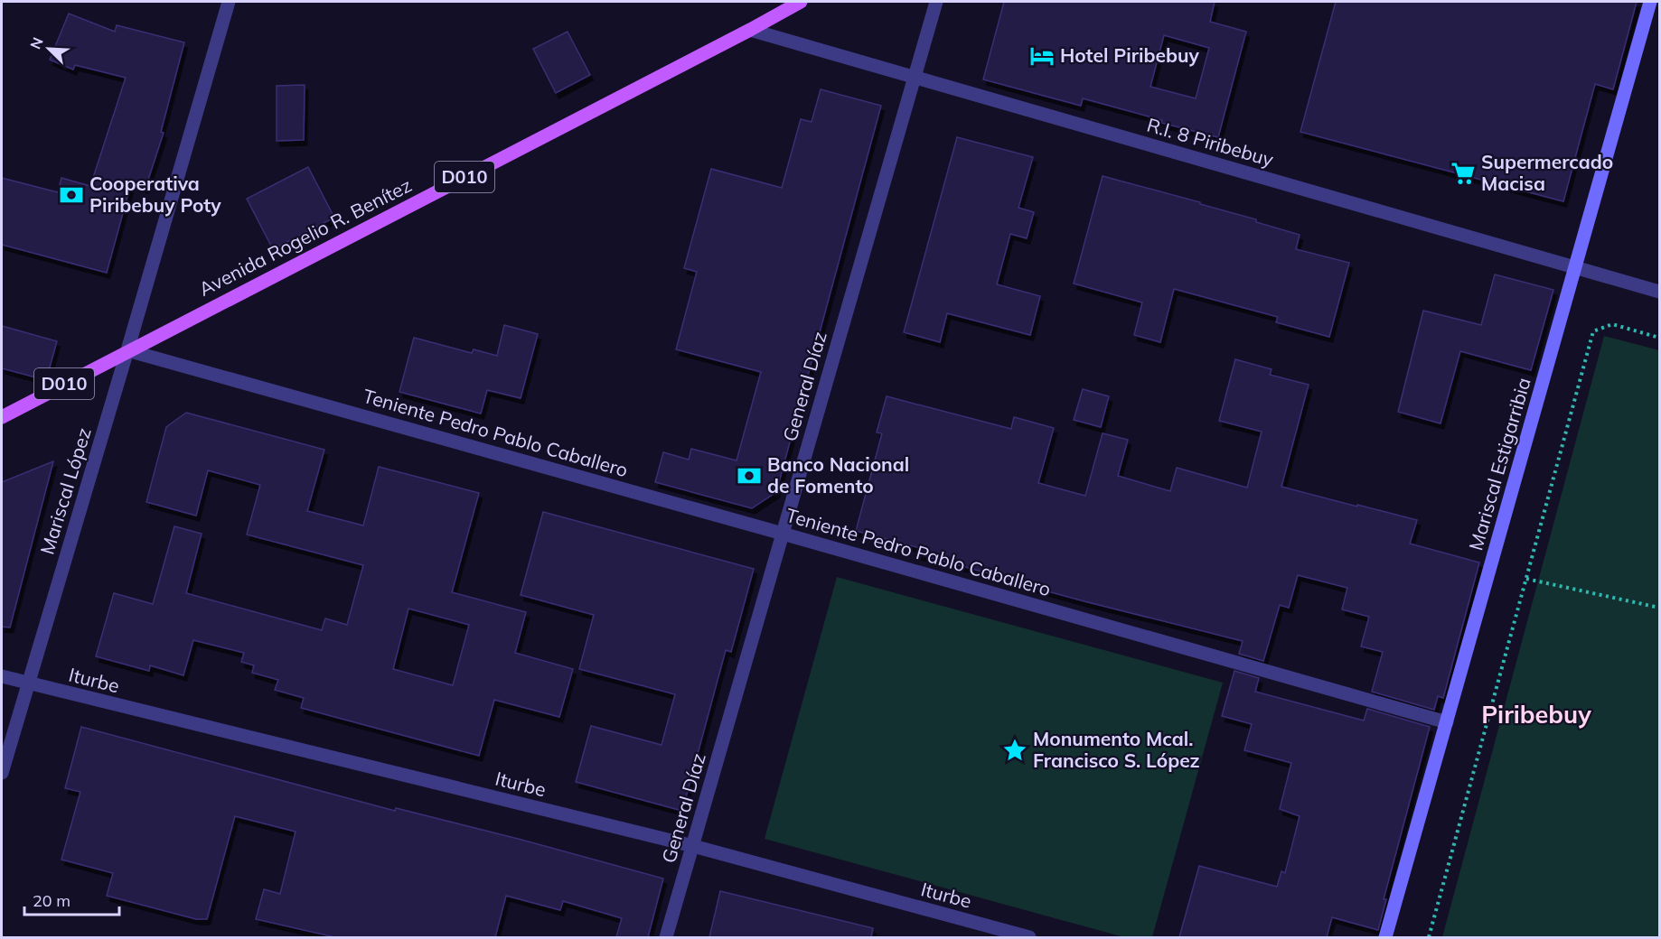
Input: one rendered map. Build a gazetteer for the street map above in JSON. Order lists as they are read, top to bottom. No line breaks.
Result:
{"streets":{"main road":["D010","Avenida Rogelio R. Benítez"],"street":["R.I. 8 Piribebuy","General Díaz","Teniente Pedro Pablo Caballero","Mariscal Estigarribia","Mariscal López","Iturbe"]},"crossings":[["R.I. 8 Piribebuy","Avenida Rogelio R. Benítez"],["R.I. 8 Piribebuy","General Díaz"],["R.I. 8 Piribebuy","Mariscal Estigarribia"],["Avenida Rogelio R. Benítez","Teniente Pedro Pablo Caballero"],["Avenida Rogelio R. Benítez","Mariscal López"],["General Díaz","Teniente Pedro Pablo Caballero"],["General Díaz","Iturbe"],["Teniente Pedro Pablo Caballero","Mariscal Estigarribia"],["Teniente Pedro Pablo Caballero","Mariscal López"],["Mariscal López","Iturbe"]],"districts":["Piribebuy"],"places":{"hotel":["Hotel Piribebuy"],"supermarket":["Supermercado Macisa"],"bank":["Cooperativa Piribebuy Poty","Banco Nacional de Fomento"],"place":["Monumento Mcal. Francisco S. López"]},"scale_bar":"20 m","north":"top left"}
